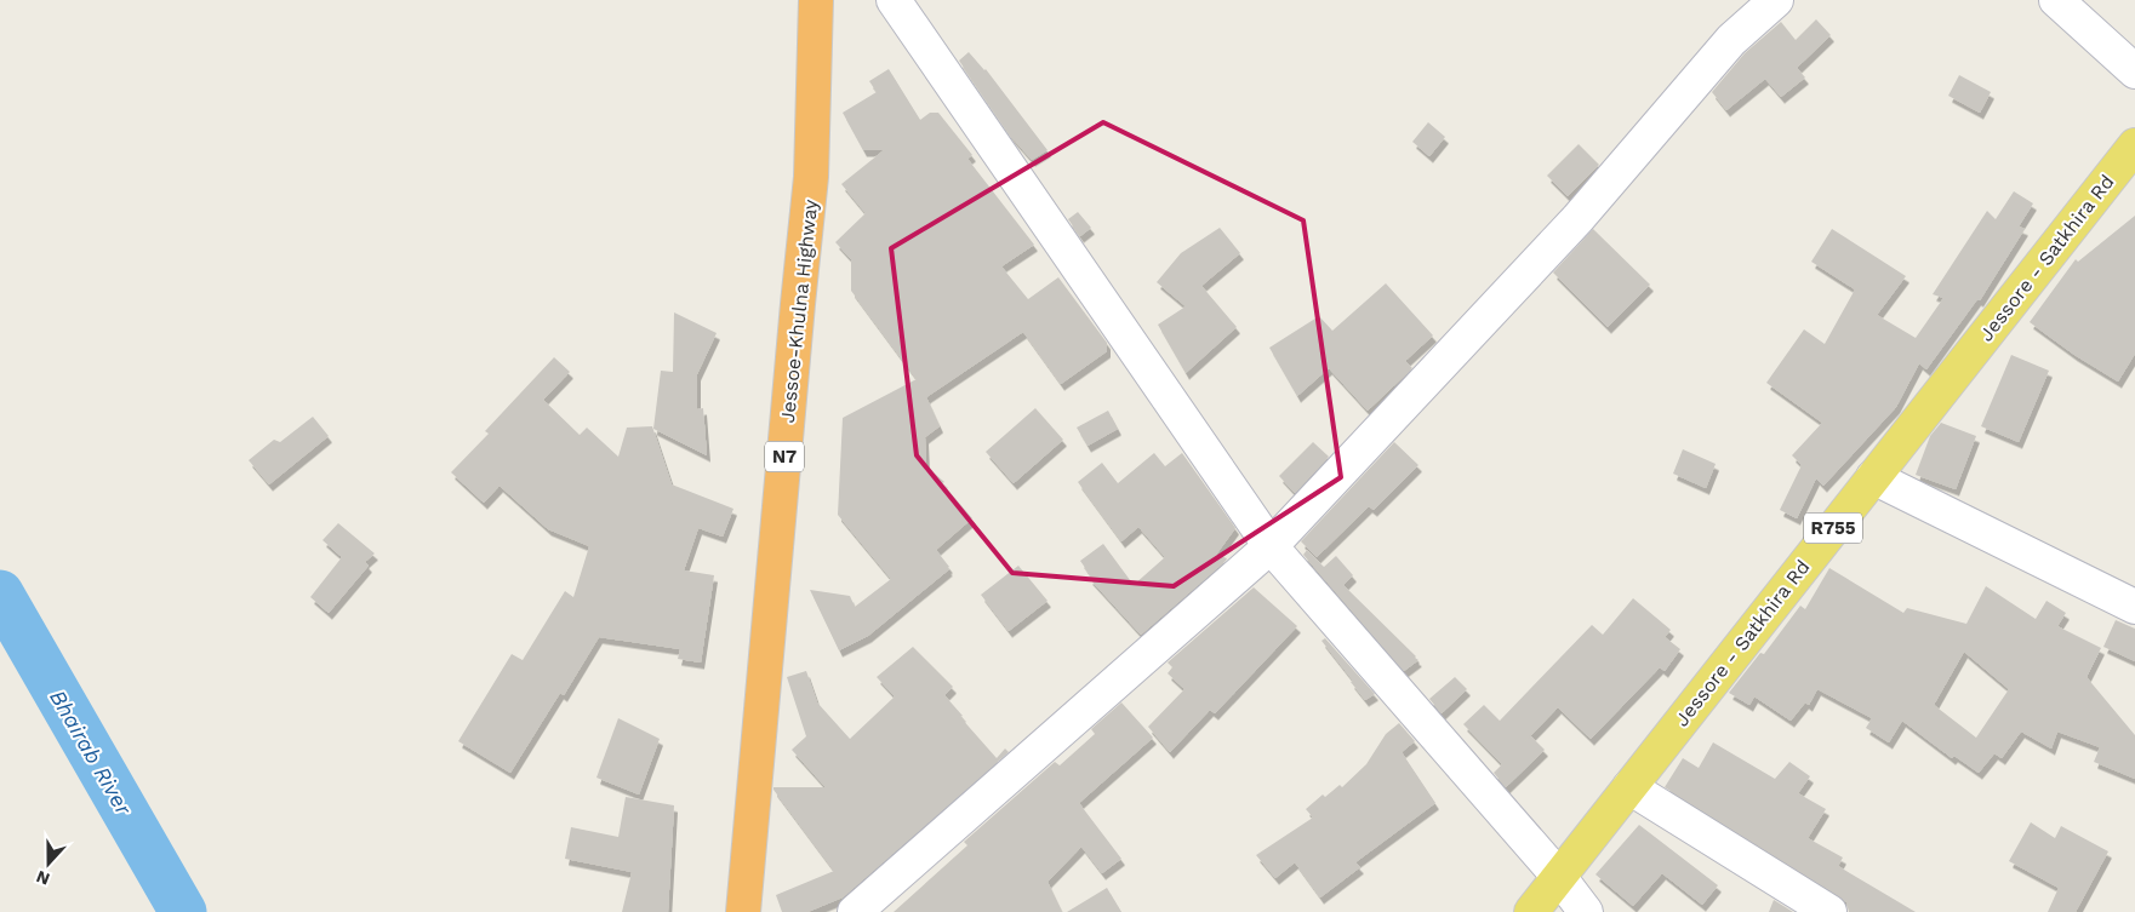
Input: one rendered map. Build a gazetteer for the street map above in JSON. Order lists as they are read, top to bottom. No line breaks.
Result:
{"streets":{"highway":["Jessoe-Khulna Highway","N7"],"main road":["Jessore - Satkhira Rd","R755"]},"water":["Bhairab River"],"north":"bottom"}
